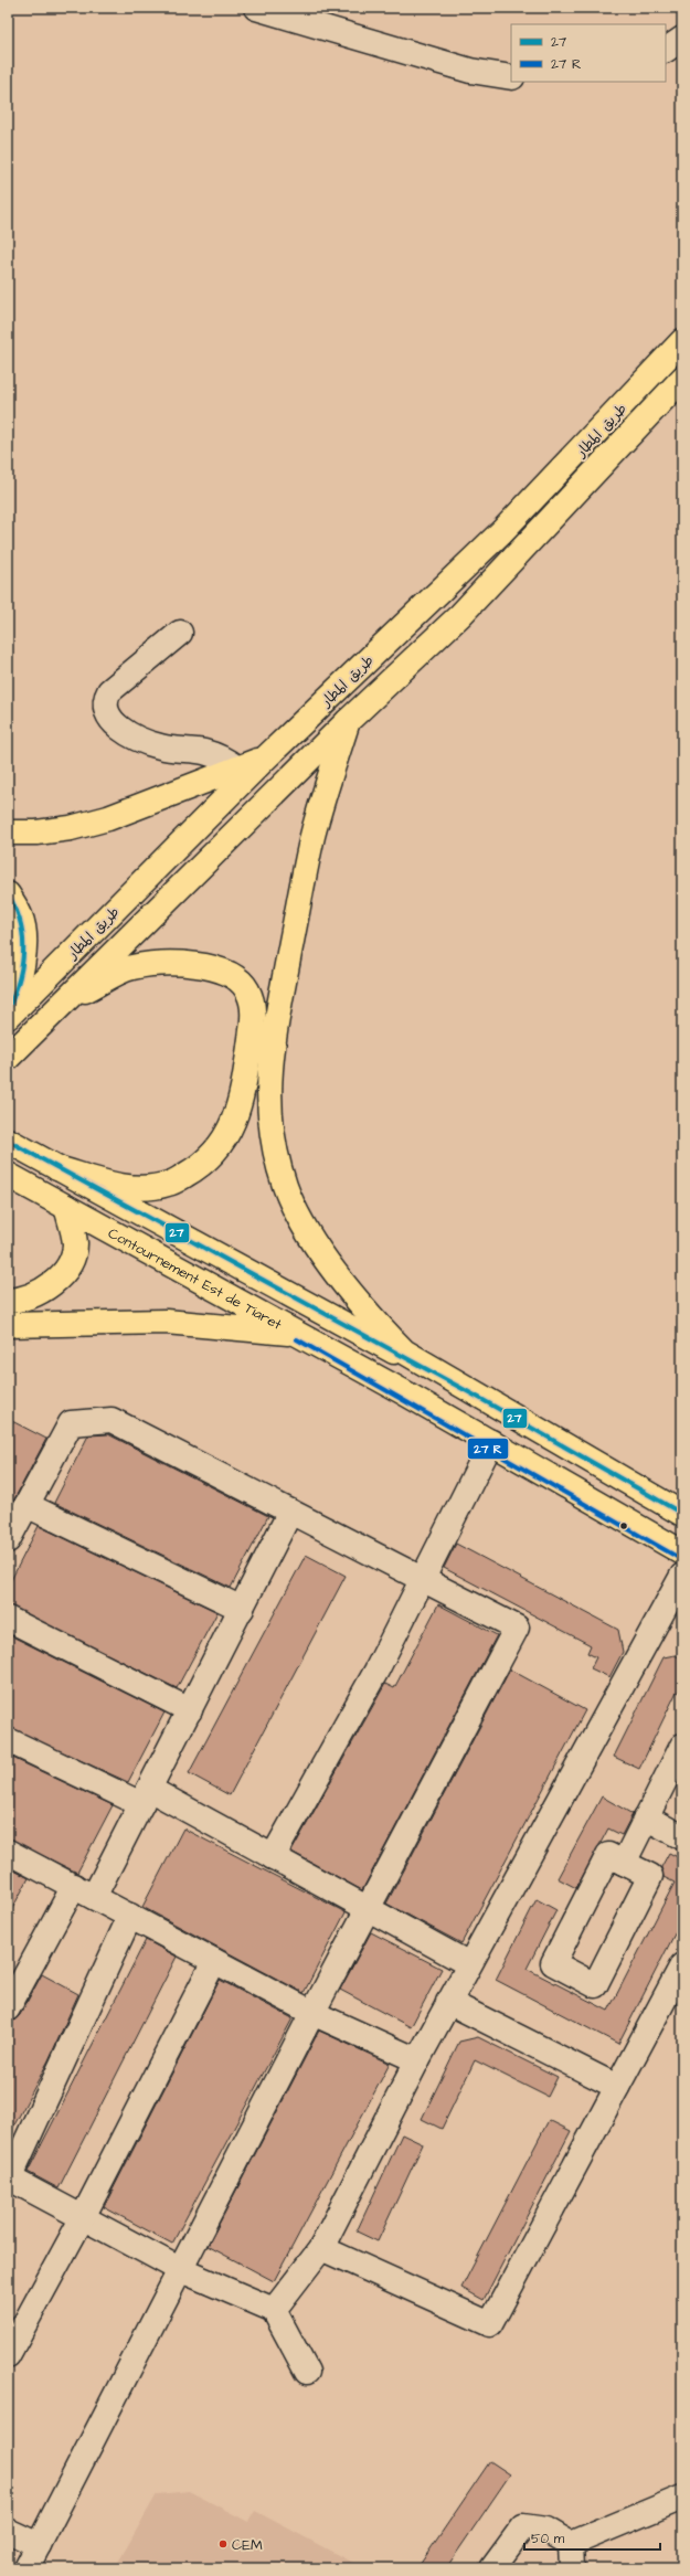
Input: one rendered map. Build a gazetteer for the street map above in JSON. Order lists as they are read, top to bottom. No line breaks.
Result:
{"streets":{"highway":["طريق المطار","Contournement Est de Tiaret"]},"places":["CEM"],"lines":["transit line 27"],"legend":["27","27 R"],"scale_bar":"50 m"}
